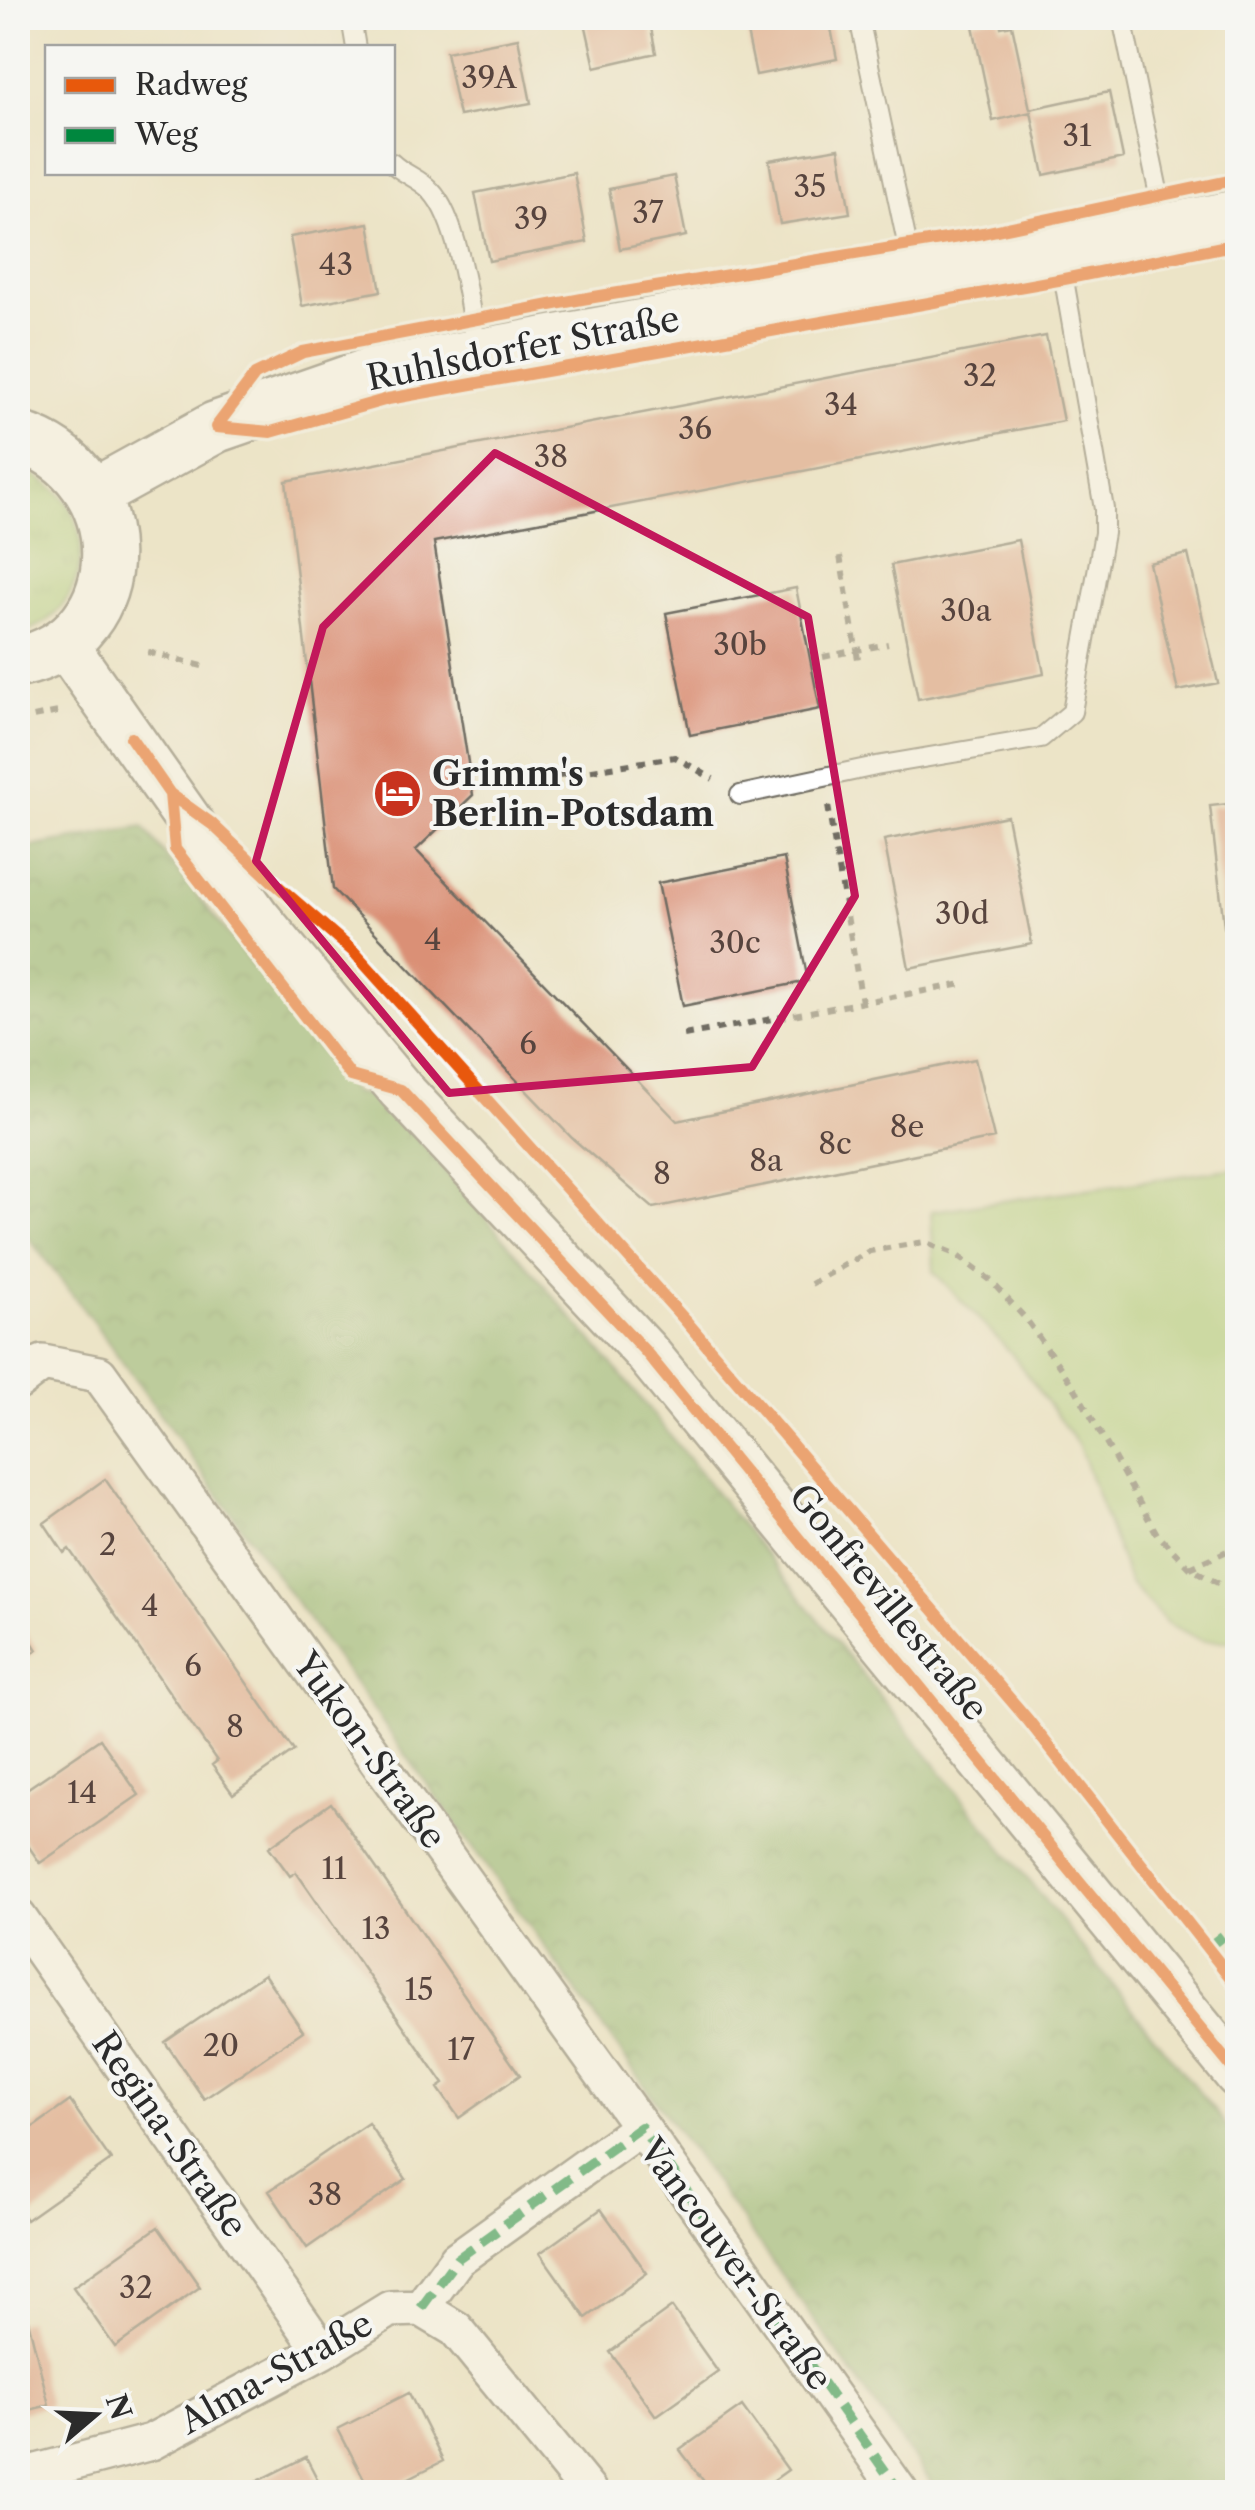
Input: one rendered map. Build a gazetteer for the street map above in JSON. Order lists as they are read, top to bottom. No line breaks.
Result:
{"streets":{"main road":["Ruhlsdorfer Straße"],"street":["Gonfrevillestraße","Yukon-Straße","Regina-Straße","Vancouver-Straße","Alma-Straße"]},"crossings":[["Yukon-Straße","Vancouver-Straße"],["Regina-Straße","Alma-Straße"],["Vancouver-Straße","Alma-Straße"]],"places":{"hotel":["Grimm's Berlin-Potsdam"]},"house_numbers":["39A","31","35","37","39","43","32","34","36","38","30a","30b","30d","4","30c","6","8e","8c","8a","8","2","4","6","8","14","11","13","15","20","17","38","32"],"legend":["Radweg","Weg"],"north":"right"}
